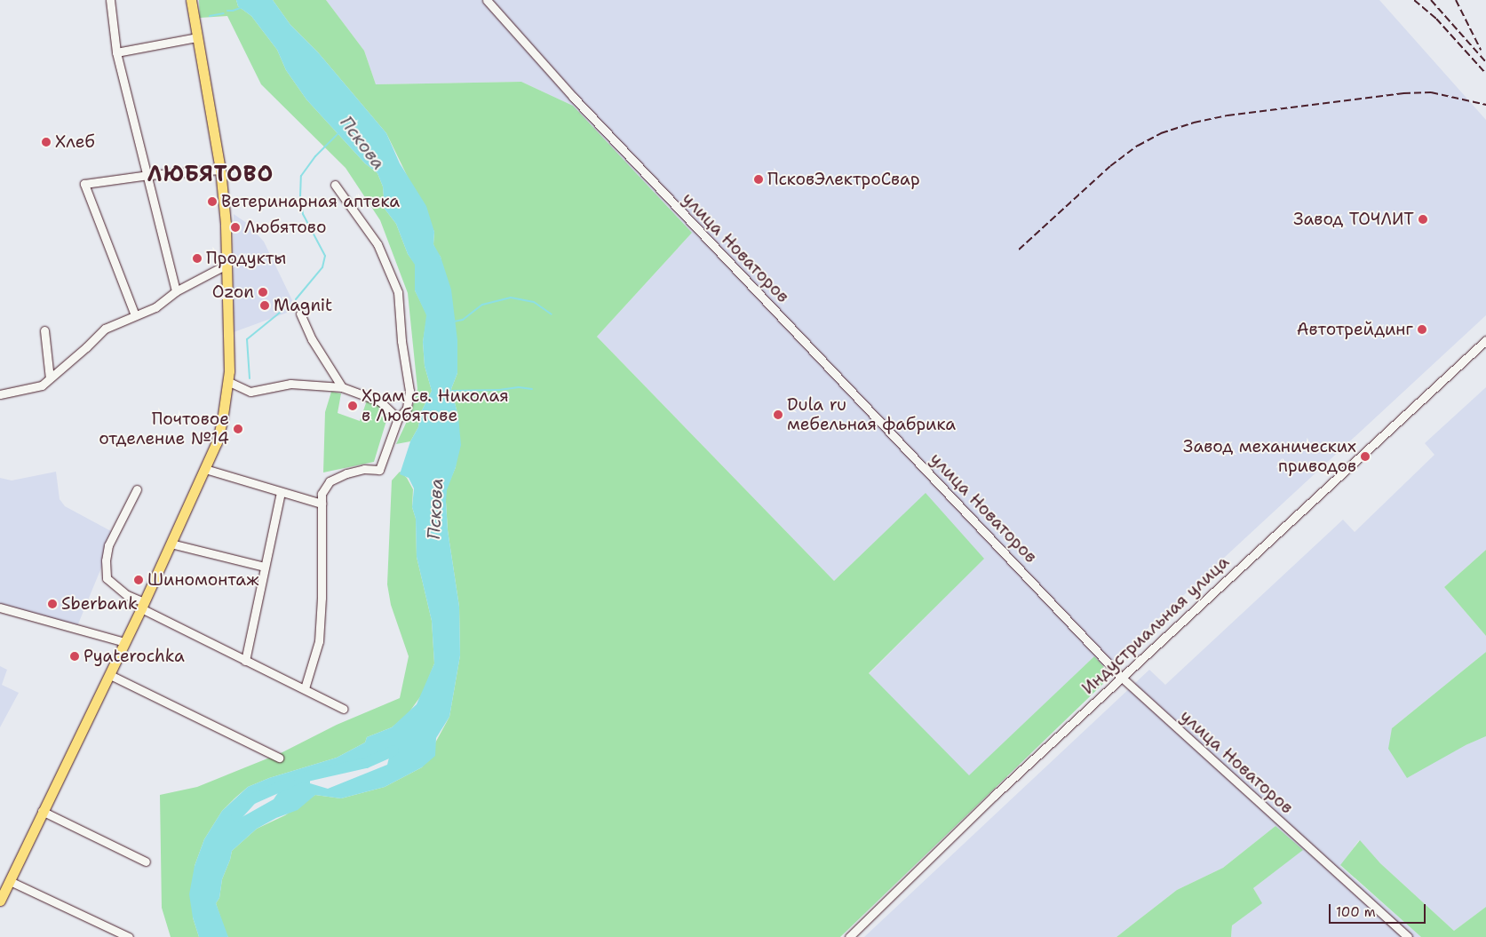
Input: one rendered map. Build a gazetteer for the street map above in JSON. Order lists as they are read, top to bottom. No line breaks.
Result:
{"streets":{"street":["улица Новаторов","Индустриальная улица"]},"crossings":[["улица Новаторов","Индустриальная улица"]],"districts":["ЛЮБЯТОВО"],"water":["Пскова"],"places":["Хлеб","ПсковЭлектроСвар","Ветеринарная аптека","Завод ТОЧЛИТ","Любятово","Продукты","Ozon","Magnit","Автотрейдинг","Храм св. Николая в Любятове","Dula ru мебельная фабрика","Почтовое отделение №14","Завод механических приводов","Шиномонтаж","Sberbank","Pyaterochka"],"scale_bar":"100 m"}
